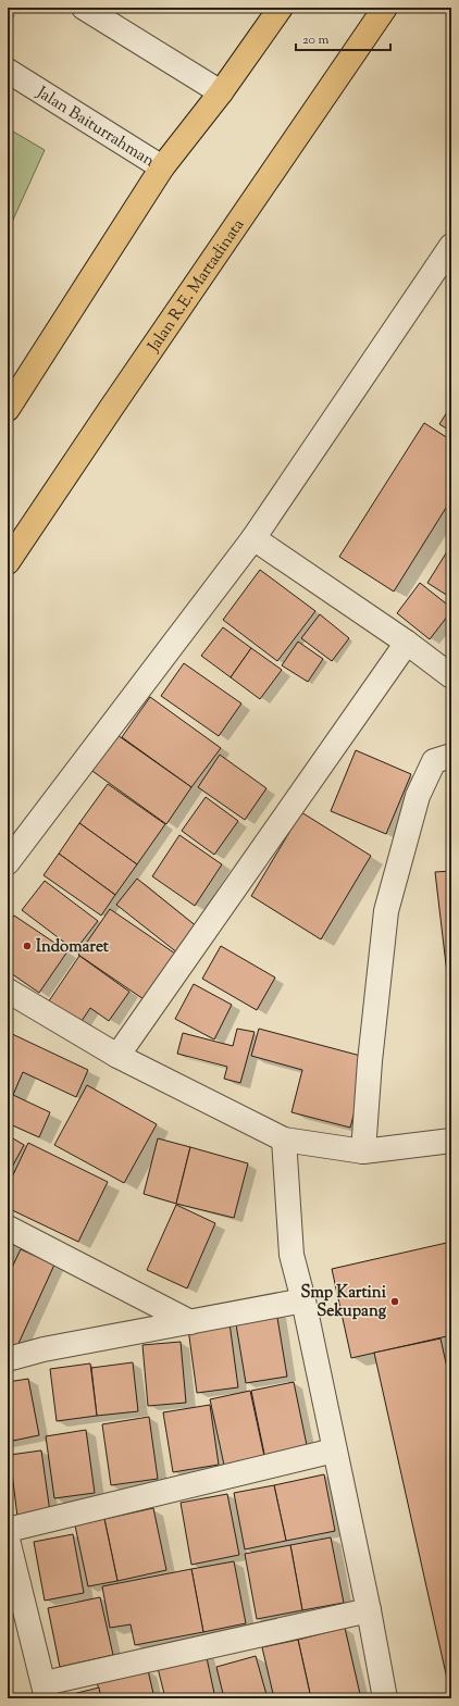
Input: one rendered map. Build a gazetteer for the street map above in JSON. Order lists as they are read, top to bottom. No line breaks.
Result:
{"streets":{"highway":["Jalan R.E. Martadinata"],"street":["Jalan Baiturrahman"]},"places":["Indomaret","Smp Kartini Sekupang"],"scale_bar":"20 m"}
